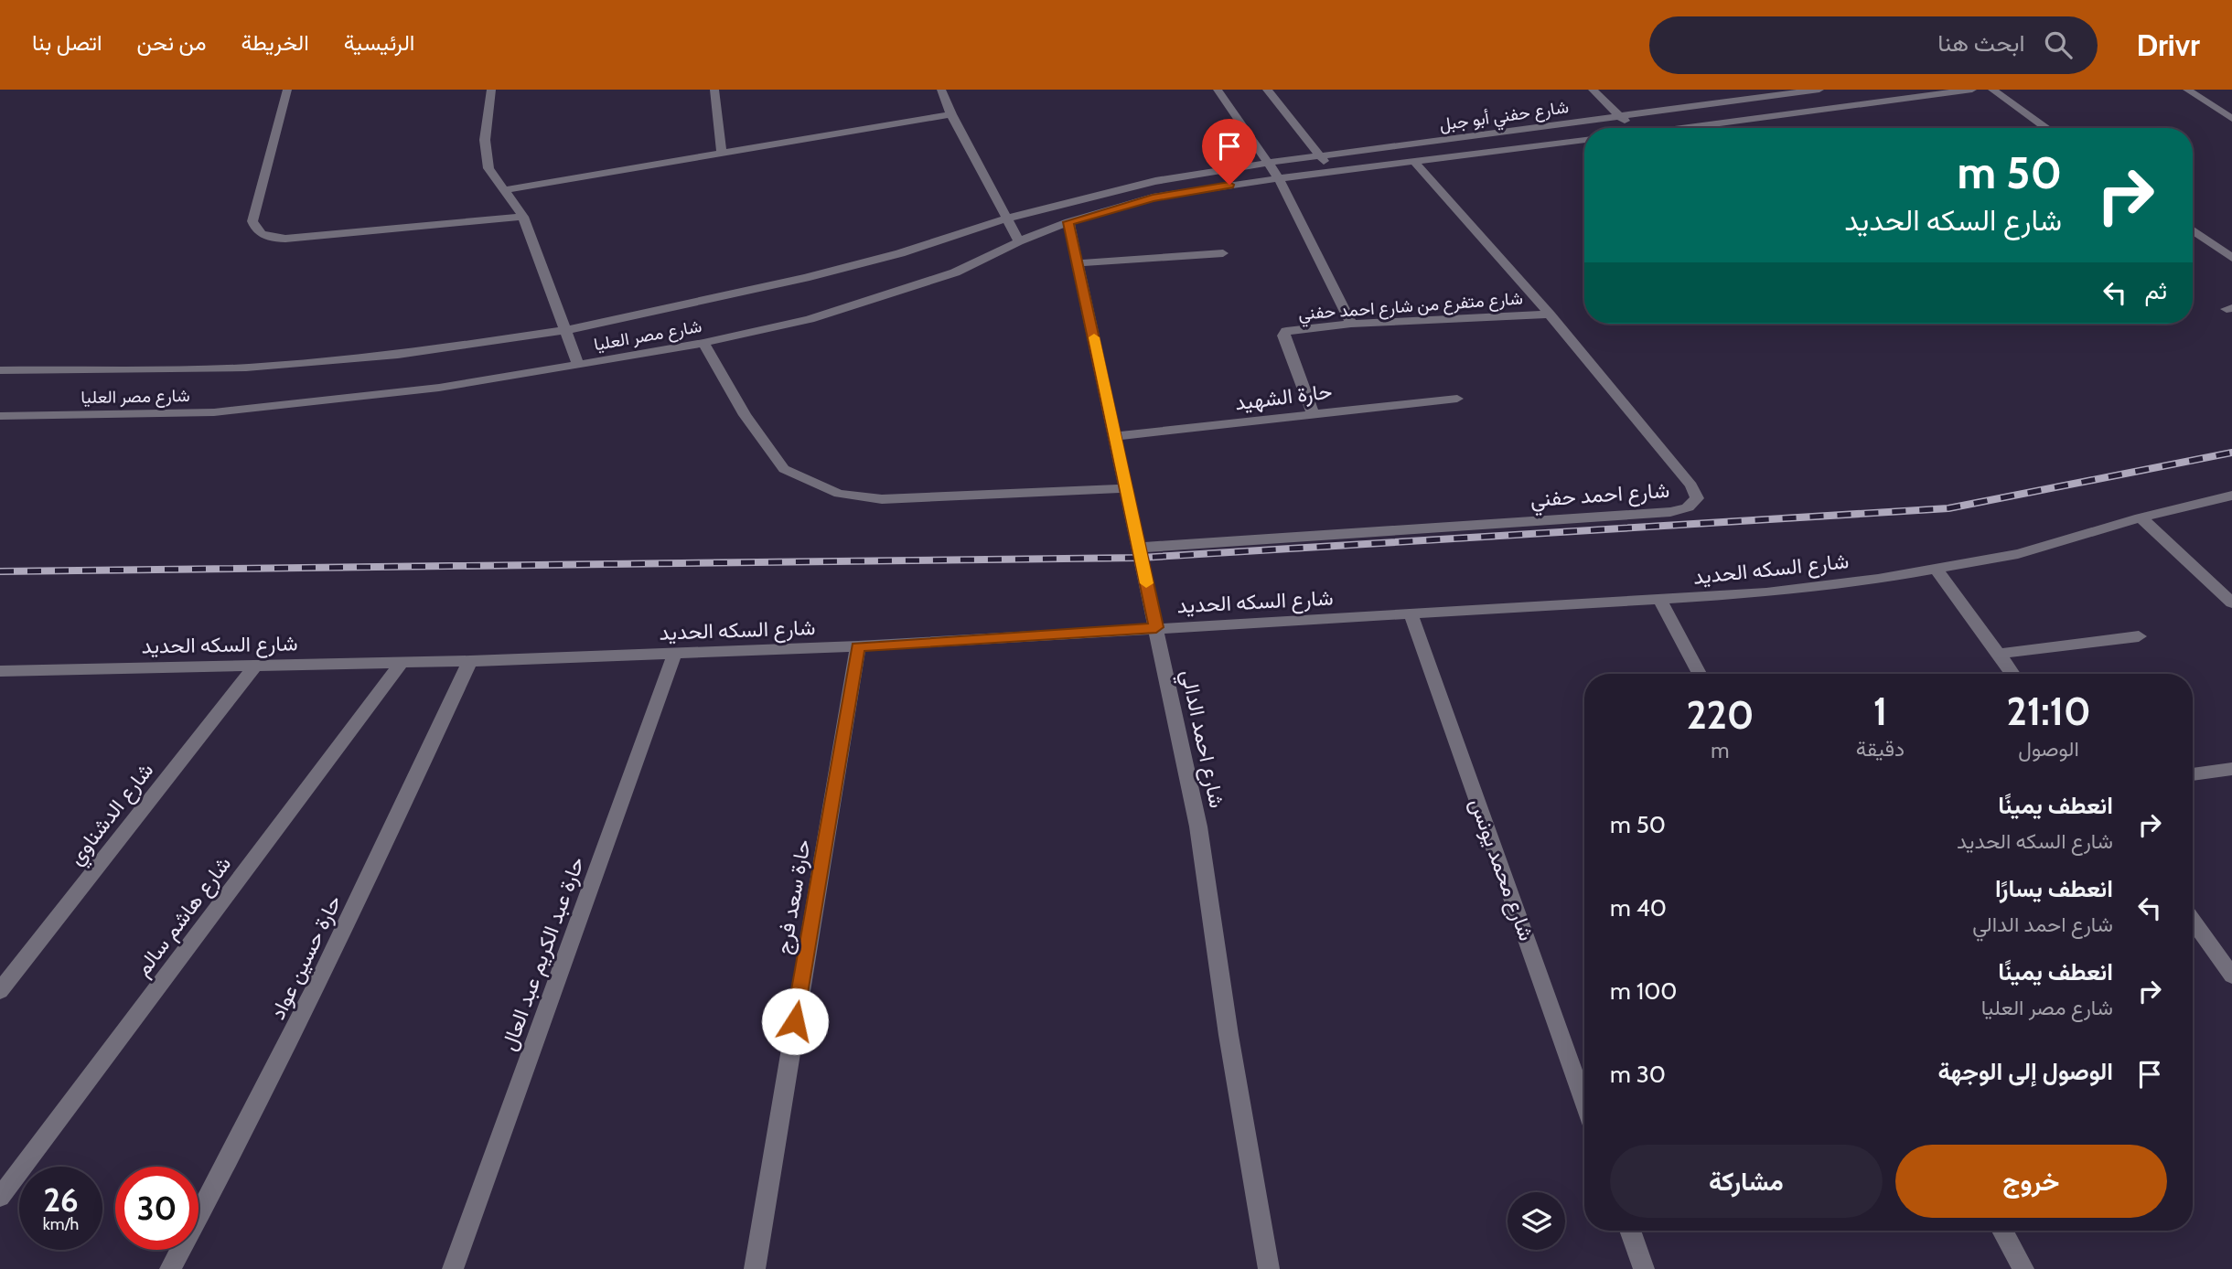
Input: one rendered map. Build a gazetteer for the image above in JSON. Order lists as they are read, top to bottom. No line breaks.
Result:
{"streets":{"street":["شارع حفني أبو جبل","شارع متفرع من شارع احمد حفني","شارع مصر العليا","حارة الشهيد","شارع احمد حفني","شارع السكه الحديد","شارع احمد الدالي","شارع الدشناوي","شارع محمد يونس","حارة سعد فرج","شارع هاشم سالم","حارة عبد الكريم عبد العال","حارة حسين عواد"]},"crossings":[["شارع حفني أبو جبل","شارع مصر العليا"],["شارع حفني أبو جبل","شارع احمد حفني"],["شارع متفرع من شارع احمد حفني","حارة الشهيد"],["شارع متفرع من شارع احمد حفني","شارع احمد حفني"],["شارع مصر العليا","شارع احمد الدالي"],["حارة الشهيد","شارع احمد الدالي"],["شارع احمد حفني","شارع احمد الدالي"],["شارع السكه الحديد","شارع احمد الدالي"],["شارع السكه الحديد","شارع الدشناوي"],["شارع السكه الحديد","شارع محمد يونس"],["شارع السكه الحديد","حارة سعد فرج"],["شارع السكه الحديد","شارع هاشم سالم"],["شارع السكه الحديد","حارة عبد الكريم عبد العال"],["شارع السكه الحديد","حارة حسين عواد"]],"page":{"header":"Drivr","search":"ابحث هنا","nav":["الرئيسية","الخريطة","من نحن","اتصل بنا"],"turn":["50 m","شارع السكه الحديد"],"then":"ثم","eta":["21:10","الوصول","1","دقيقة","220","m"],"list":[{"name":"انعطف يمينًا","note":"شارع السكه الحديد","value":"50 m"},{"name":"انعطف يسارًا","note":"شارع احمد الدالي","value":"40 m"},{"name":"انعطف يمينًا","note":"شارع مصر العليا","value":"100 m"},{"name":"الوصول إلى الوجهة","value":"30 m"}],"buttons":["خروج","مشاركة"],"speed":"26 km/h","limit":"30"}}
